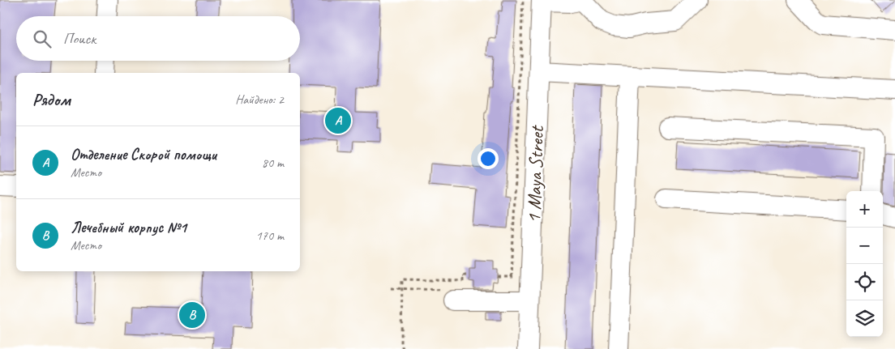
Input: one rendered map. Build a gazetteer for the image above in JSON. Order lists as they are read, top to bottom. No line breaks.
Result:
{"streets":{"street":["1 Maya Street"]},"page":{"search":"Поиск","heading":["Рядом","Найдено: 2"],"pins":["A","B"],"list":[{"mark":"A","name":"Отделение Скорой помощи","note":"Место","value":"80 m"},{"mark":"B","name":"Лечебный корпус №1","note":"Место","value":"170 m"}],"map_buttons":["+","−"]}}
